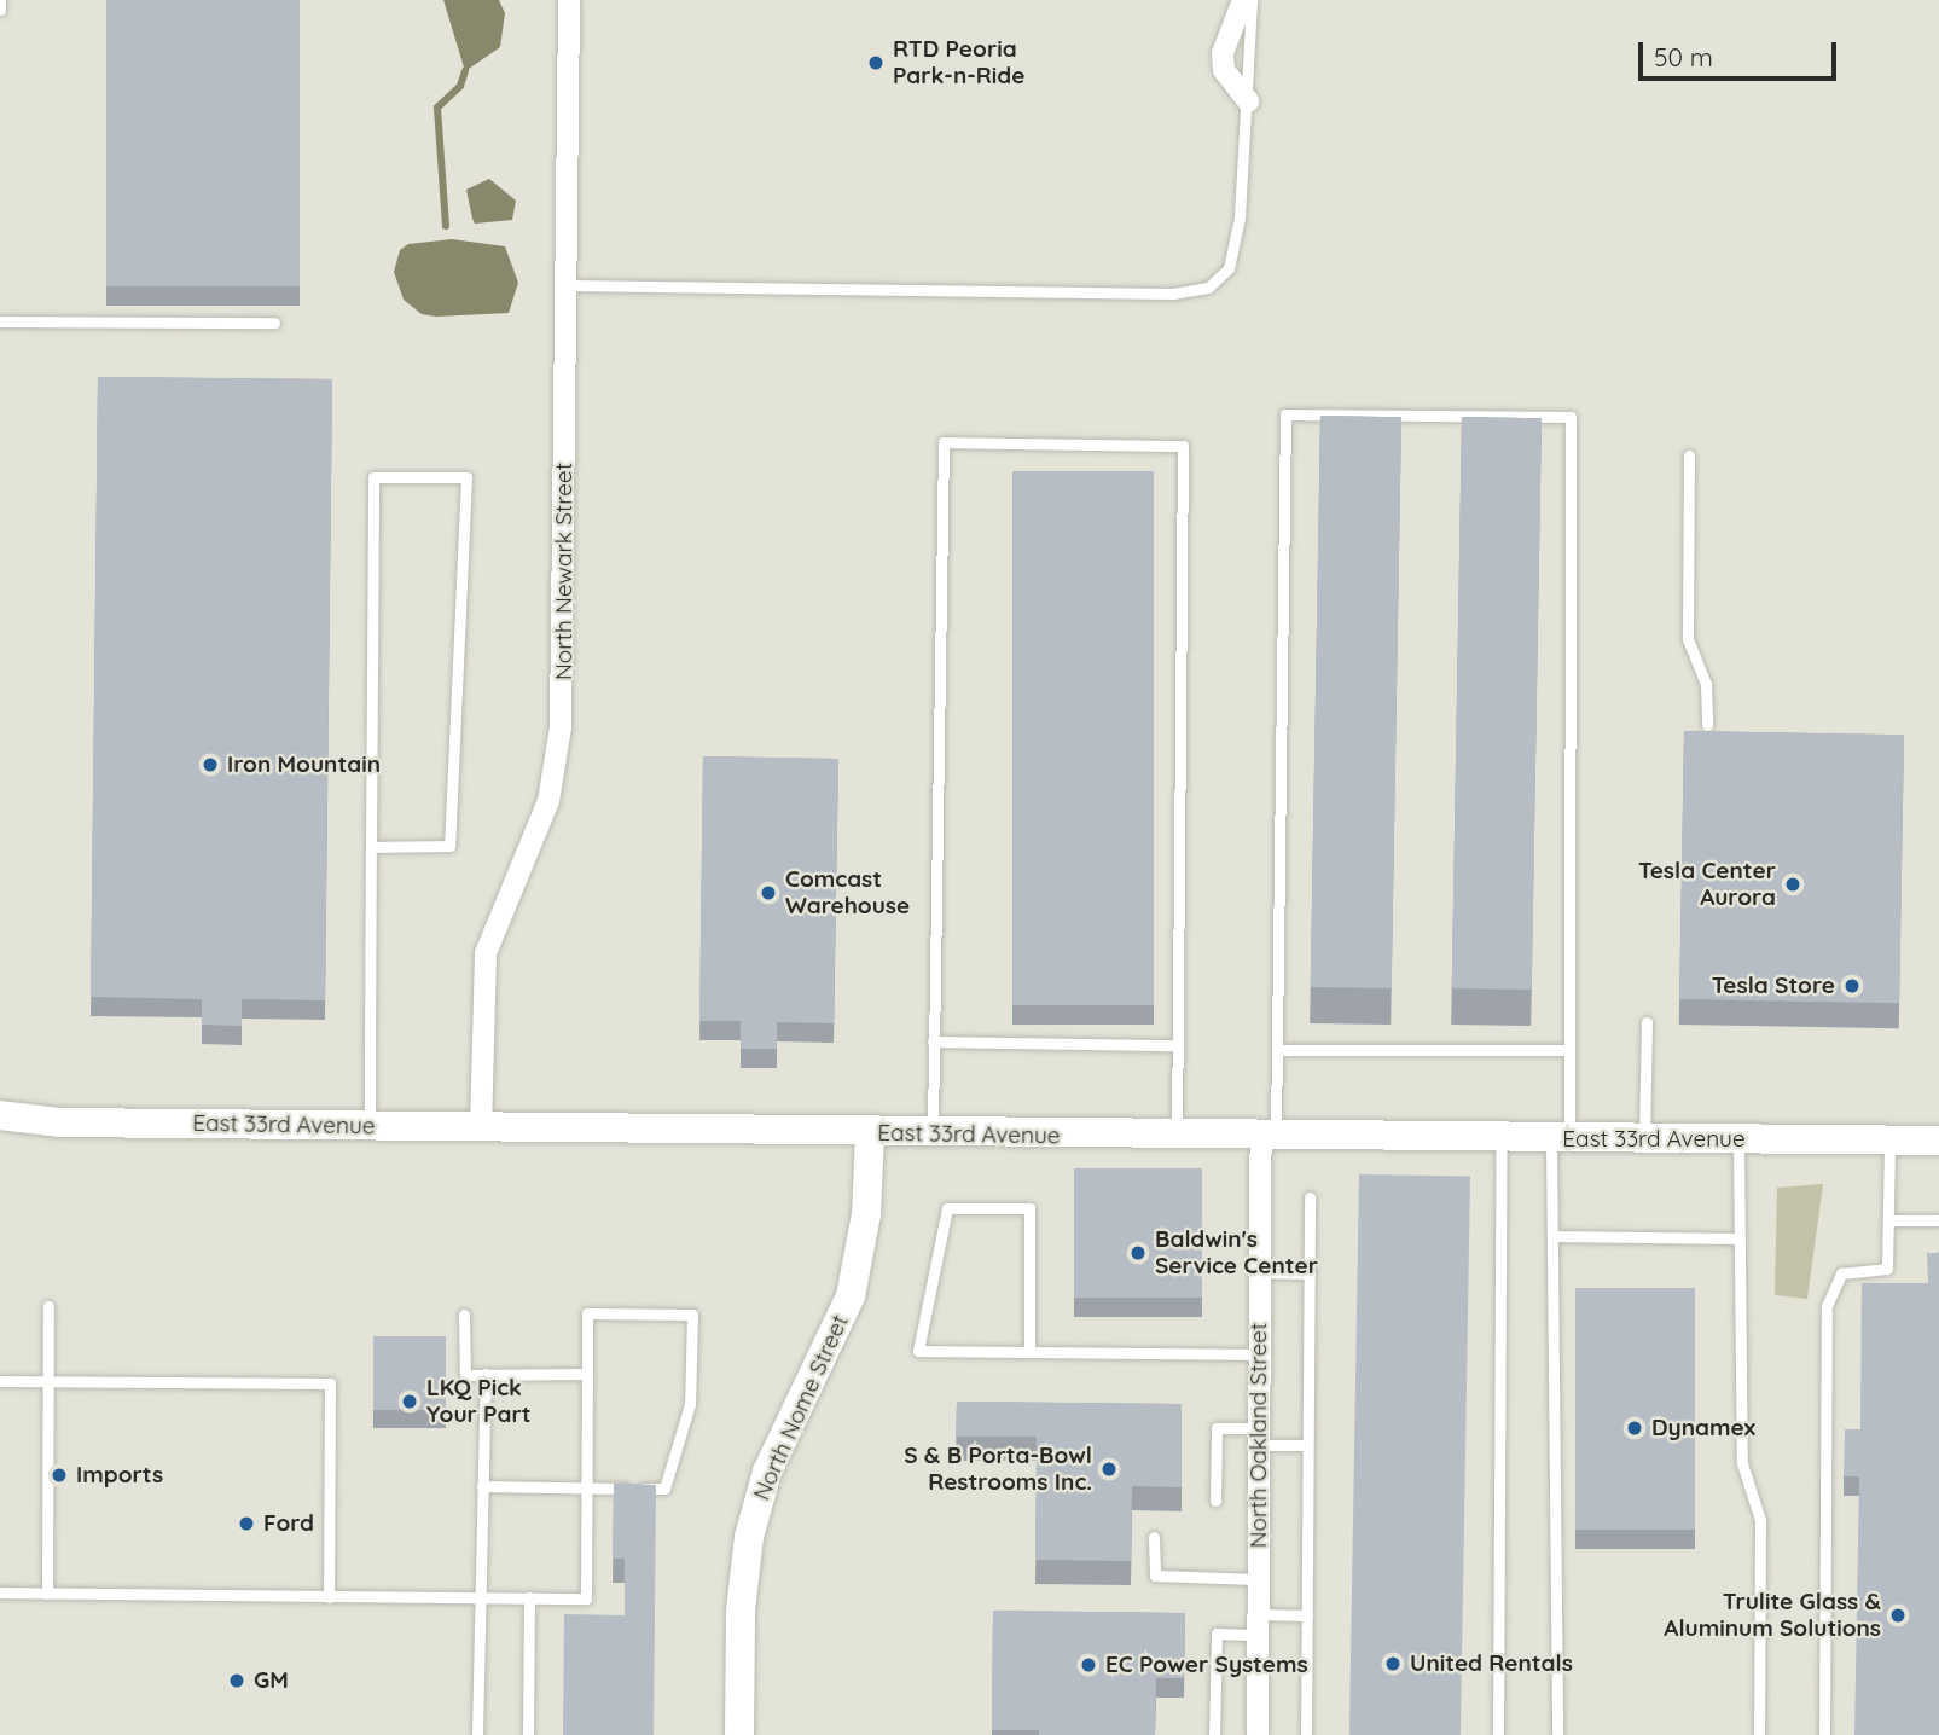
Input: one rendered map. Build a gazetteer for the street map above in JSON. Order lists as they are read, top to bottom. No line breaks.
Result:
{"streets":{"street":["North Newark Street","East 33rd Avenue","North Nome Street","North Oakland Street"]},"crossings":[["North Newark Street","East 33rd Avenue"],["East 33rd Avenue","North Nome Street"],["East 33rd Avenue","North Oakland Street"]],"places":["RTD Peoria Park-n-Ride","Iron Mountain","Tesla Center Aurora","Comcast Warehouse","Tesla Store","Baldwin's Service Center","LKQ Pick Your Part","Dynamex","S & B Porta-Bowl Restrooms Inc.","Imports","Ford","Trulite Glass & Aluminum Solutions","United Rentals","EC Power Systems","GM"],"scale_bar":"50 m"}
